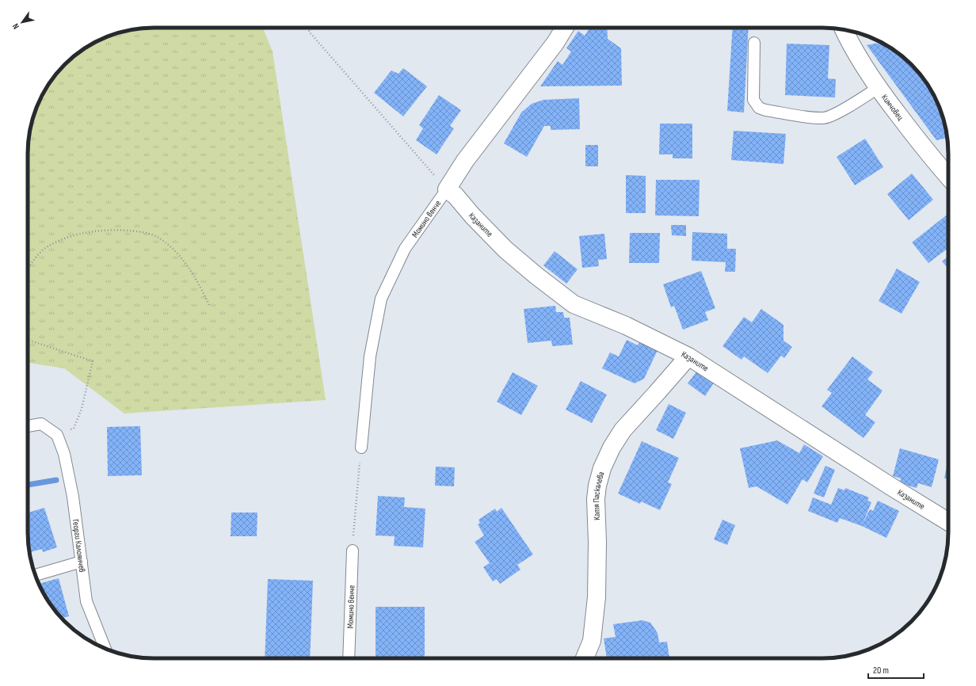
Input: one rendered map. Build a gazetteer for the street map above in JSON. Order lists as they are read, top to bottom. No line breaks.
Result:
{"streets":{"street":["Кимчовец","Момино венче","Казаните","Катя Паскалева"],"lane":["Георги Калоянчев"]},"crossings":[["Момино венче","Казаните"],["Казаните","Катя Паскалева"]],"scale_bar":"20 m","north":"bottom left"}
